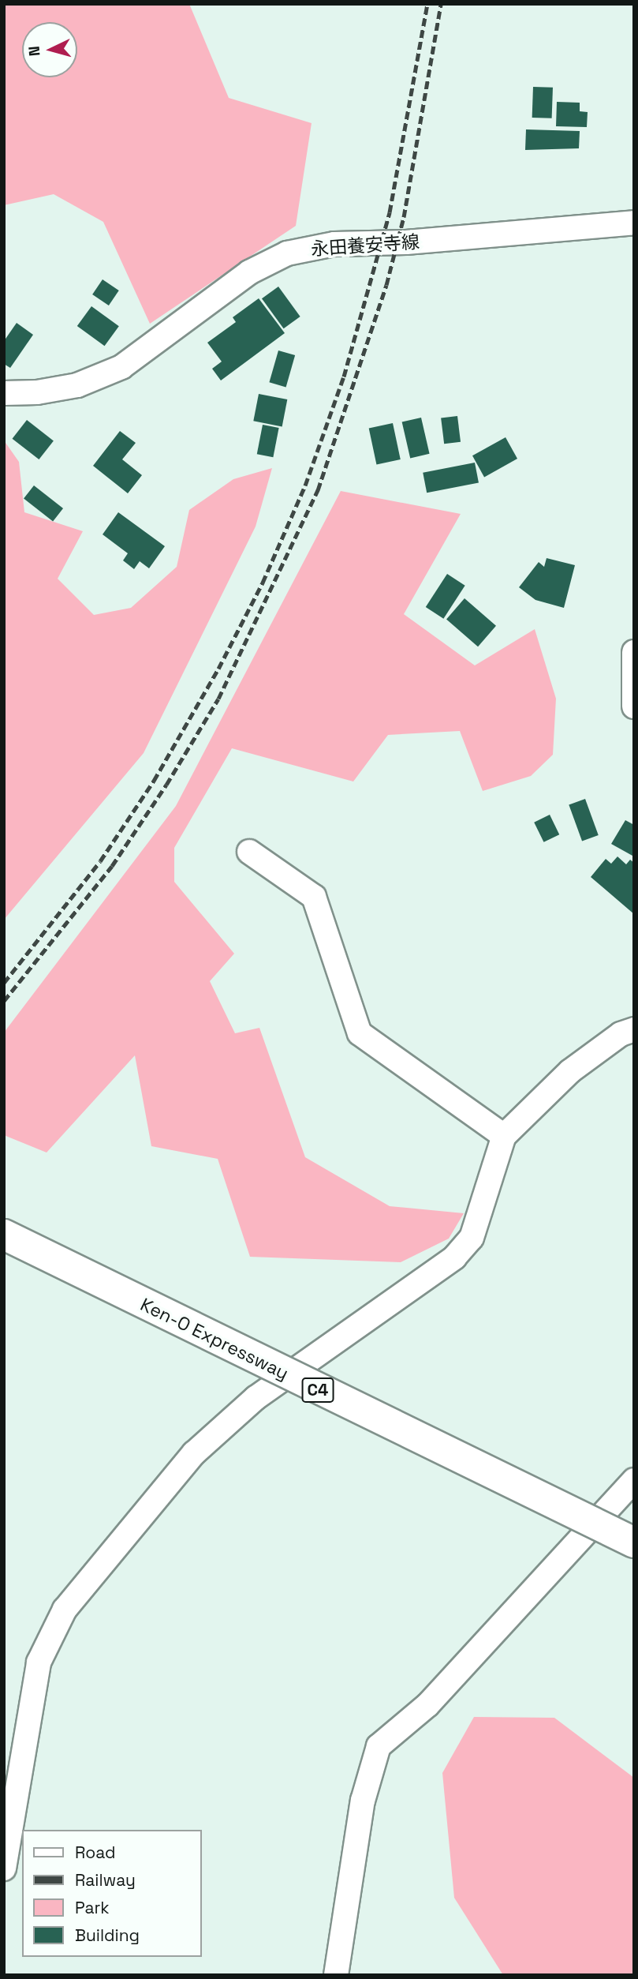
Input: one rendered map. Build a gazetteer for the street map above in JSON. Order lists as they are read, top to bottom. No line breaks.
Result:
{"streets":{"highway":["Ken-O Expressway","C4"],"street":["永田養安寺線"]},"legend":["Road","Railway","Park","Building"],"north":"left"}
